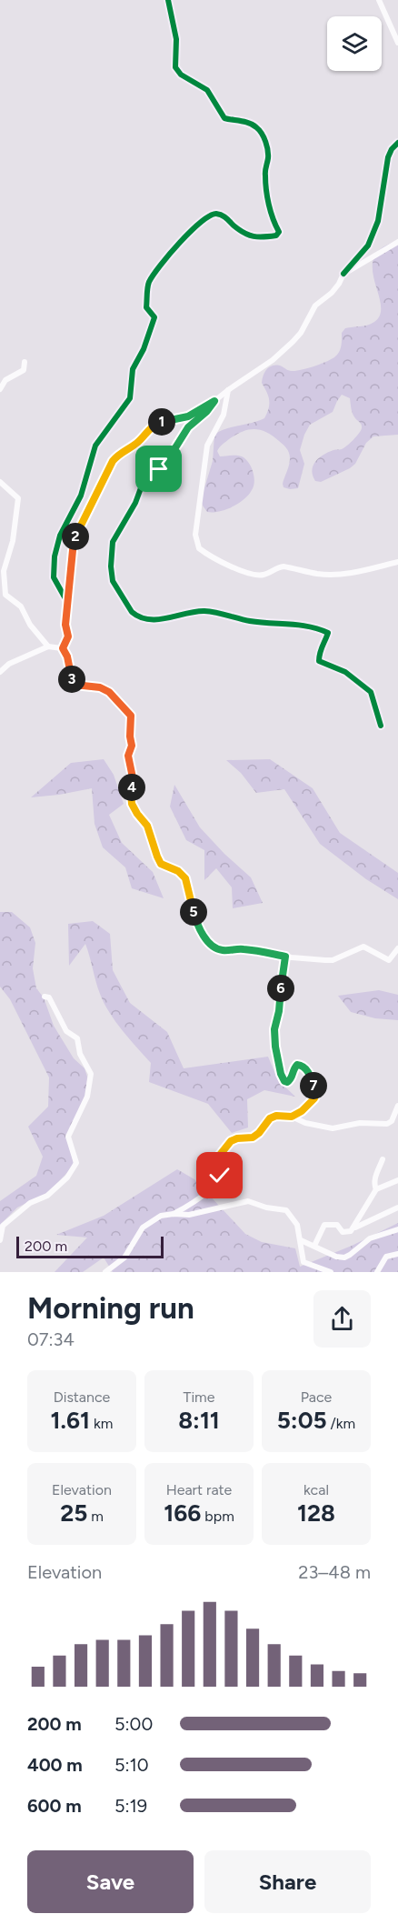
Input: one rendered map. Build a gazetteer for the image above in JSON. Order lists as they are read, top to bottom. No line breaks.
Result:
{"scale_bar":"200 m","page":{"pins":["1","2","3","4","5","6","7"],"scale":"200 m","heading":["Morning run","07:34"],"stats":[["Distance","1.61 km"],["Time","8:11"],["Pace","5:05 /km"],["Elevation","25 m"],["Heart rate","166 bpm"],["kcal","128"]],"chart":["Elevation","23–48 m"],"list":[{"name":"200 m","note":"5:00"},{"name":"400 m","note":"5:10"},{"name":"600 m","note":"5:19"}],"buttons":["Save","Share"]}}
